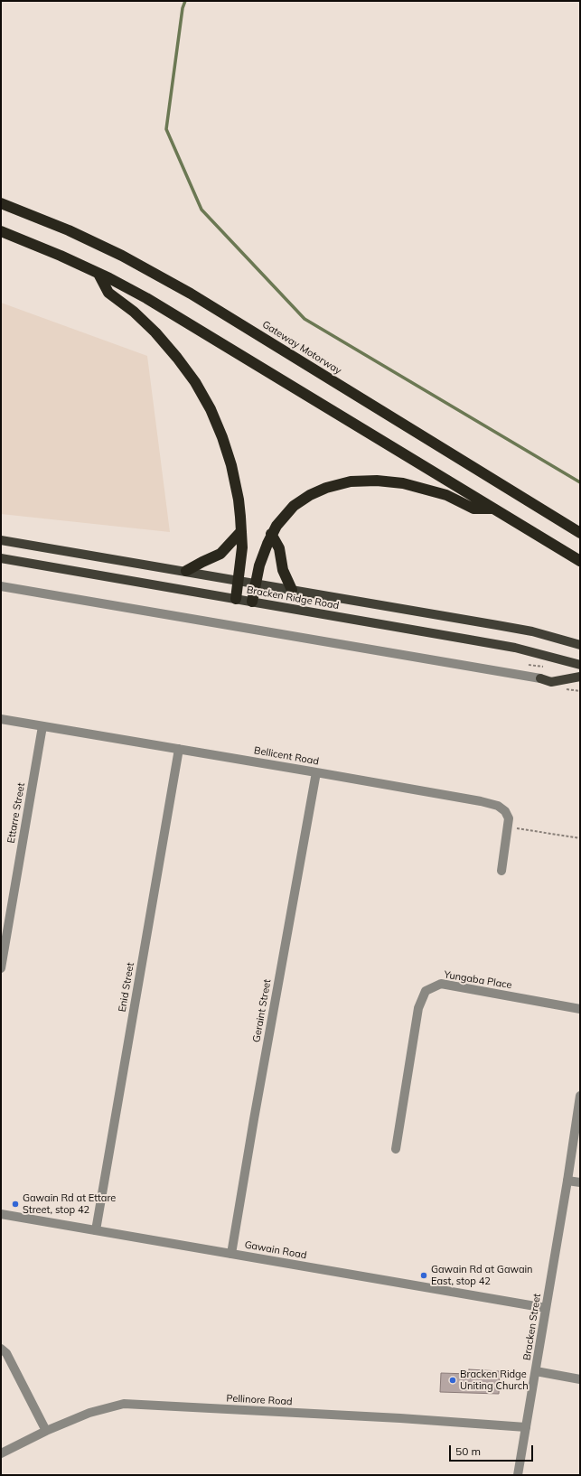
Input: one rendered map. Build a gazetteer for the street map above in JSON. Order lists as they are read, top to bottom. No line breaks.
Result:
{"streets":{"highway":["Gateway Motorway"],"main road":["Bracken Ridge Road"],"street":["Bellicent Road","Ettarre Street","Yungaba Place","Enid Street","Geraint Street","Gawain Road","Bracken Street","Pellinore Road"]},"crossings":[["Bellicent Road","Ettarre Street"],["Bellicent Road","Enid Street"],["Bellicent Road","Geraint Street"],["Enid Street","Gawain Road"],["Geraint Street","Gawain Road"],["Gawain Road","Bracken Street"],["Bracken Street","Pellinore Road"]],"places":["Gawain Rd at Ettare Street, stop 42","Gawain Rd at Gawain East, stop 42","Bracken Ridge Uniting Church"],"scale_bar":"50 m"}
